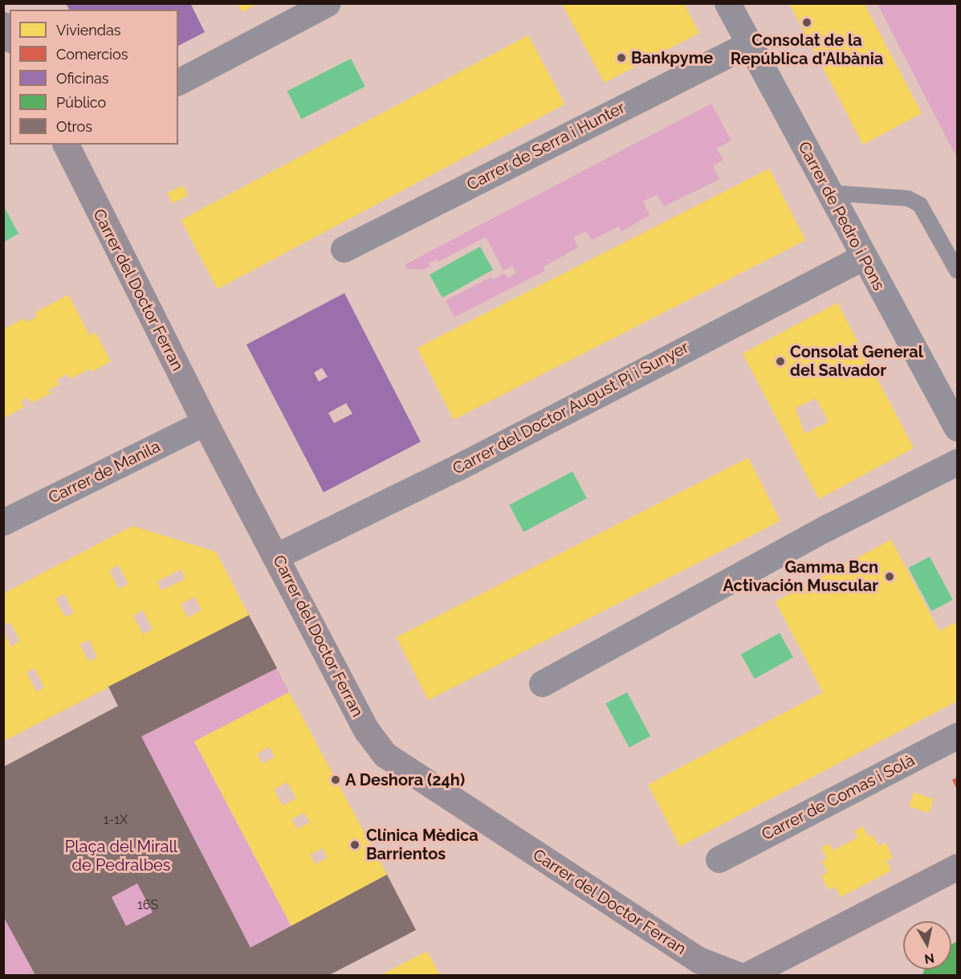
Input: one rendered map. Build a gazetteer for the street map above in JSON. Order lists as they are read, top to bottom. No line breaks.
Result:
{"streets":{"street":["Carrer de Serra i Hunter","Carrer de Pedro i Pons","Carrer del Doctor Ferran","Carrer del Doctor August Pi i Sunyer","Carrer de Manila","Carrer de Comas i Solà"]},"crossings":[["Carrer de Serra i Hunter","Carrer de Pedro i Pons"],["Carrer de Pedro i Pons","Carrer del Doctor August Pi i Sunyer"],["Carrer del Doctor Ferran","Carrer del Doctor August Pi i Sunyer"],["Carrer del Doctor Ferran","Carrer de Manila"]],"parks":["Plaça del Mirall de Pedralbes"],"places":["Consolat de la República d'Albània","Bankpyme","Consolat General del Salvador","Gamma Bcn Activación Muscular","A Deshora (24h)","Clínica Mèdica Barrientos"],"house_numbers":["1-1X","16S"],"legend":["Viviendas","Comercios","Oficinas","Público","Otros"],"north":"bottom"}
